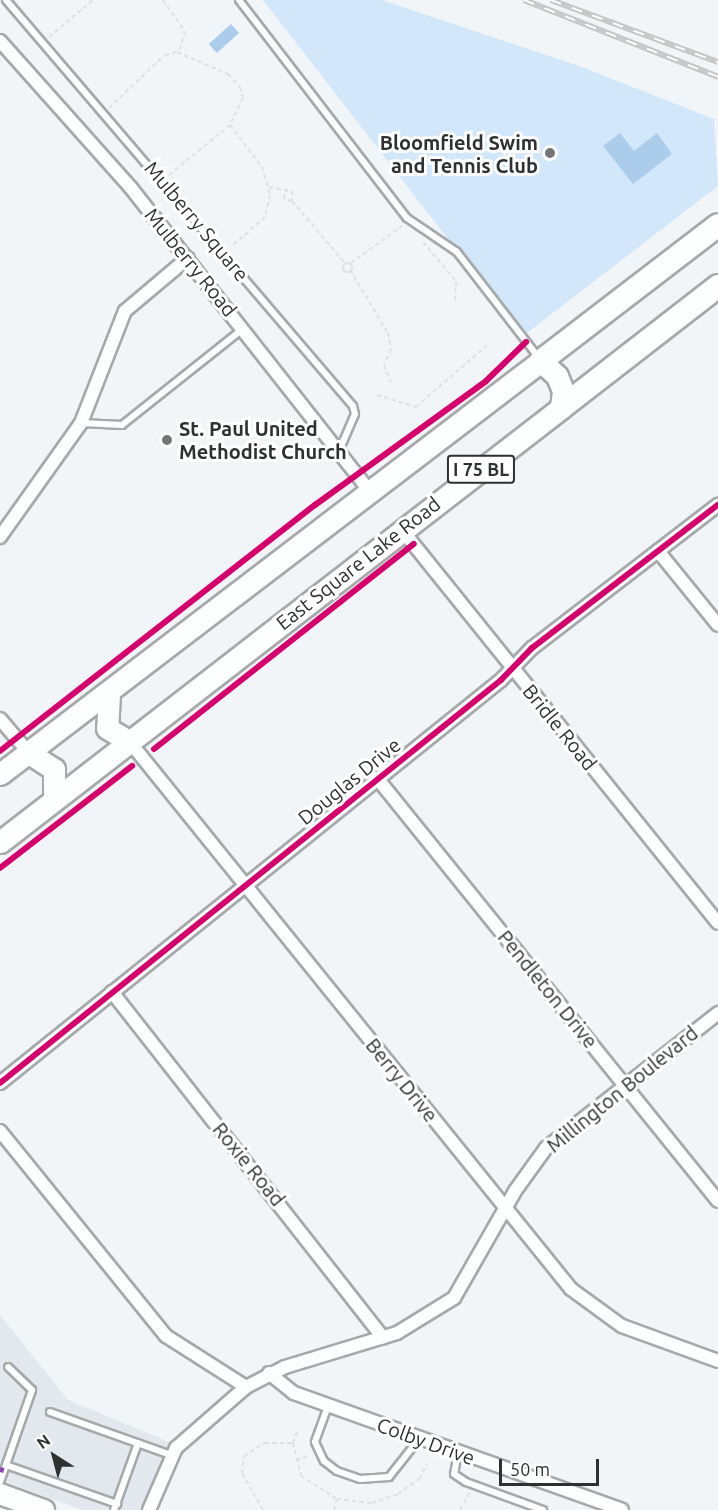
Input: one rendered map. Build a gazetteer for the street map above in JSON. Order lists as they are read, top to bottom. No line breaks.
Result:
{"streets":{"highway":["I 75 BL","East Square Lake Road"],"street":["Mulberry Road","Bridle Road","Douglas Drive","Pendleton Drive","Berry Drive","Millington Boulevard","Roxie Road","Colby Drive"],"lane":["Mulberry Square"]},"crossings":[["Mulberry Square","Mulberry Road"],["Mulberry Road","I 75 BL"],["East Square Lake Road","Bridle Road"],["East Square Lake Road","Berry Drive"],["Bridle Road","Douglas Drive"],["Douglas Drive","Pendleton Drive"],["Douglas Drive","Berry Drive"],["Douglas Drive","Roxie Road"],["Pendleton Drive","Millington Boulevard"],["Berry Drive","Millington Boulevard"],["Millington Boulevard","Roxie Road"],["Millington Boulevard","Colby Drive"]],"places":["Bloomfield Swim and Tennis Club","St. Paul United Methodist Church"],"scale_bar":"50 m","north":"top left"}
